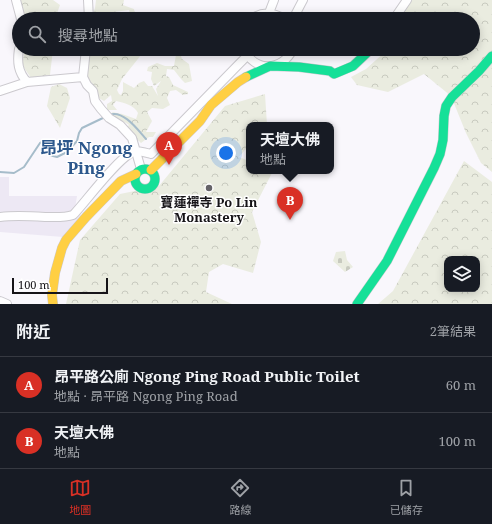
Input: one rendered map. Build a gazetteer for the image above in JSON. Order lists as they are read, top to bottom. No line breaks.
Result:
{"districts":["昂坪 Ngong Ping"],"places":["寶蓮禪寺 Po Lin Monastery"],"scale_bar":"100 m","page":{"search":"搜尋地點","popup":["天壇大佛","地點"],"pins":["A","B"],"scale":"100 m","heading":["附近","2筆結果"],"list":[{"mark":"A","name":"昂平路公廁 Ngong Ping Road Public Toilet","note":"地點 · 昂平路 Ngong Ping Road","value":"60 m"},{"mark":"B","name":"天壇大佛","note":"地點","value":"100 m"}],"nav":["地圖","路線","已儲存"]}}
